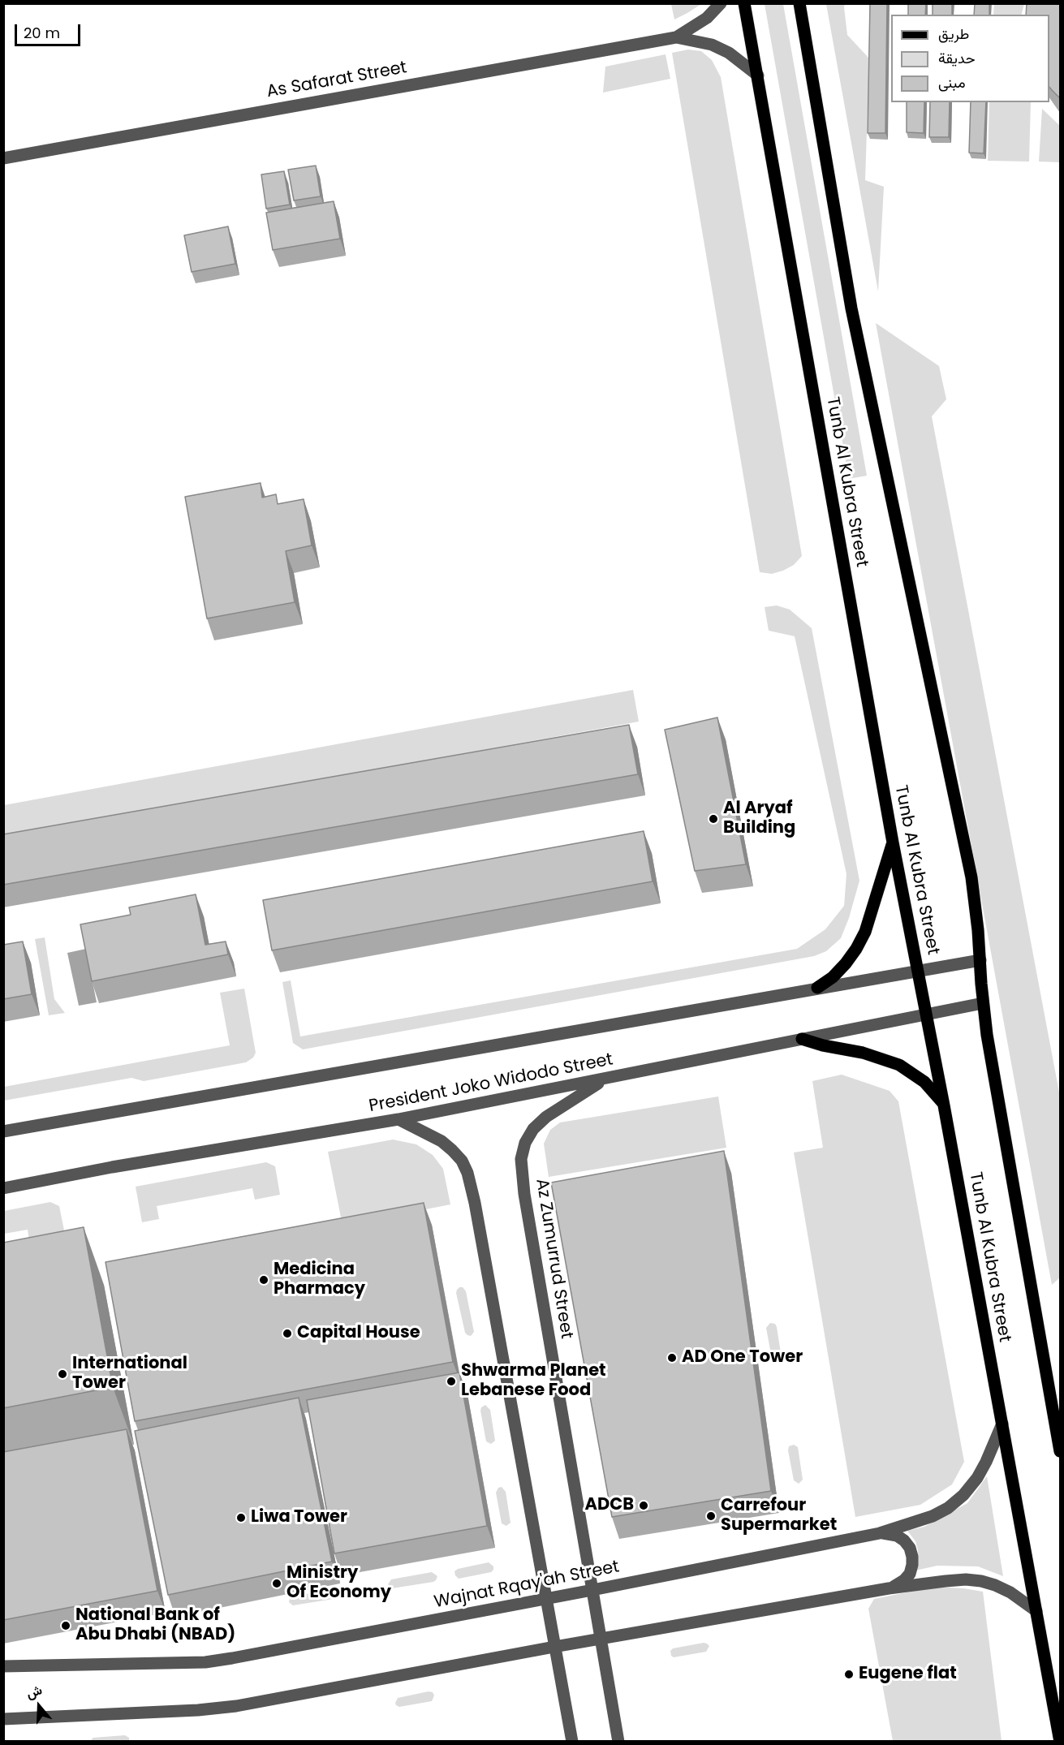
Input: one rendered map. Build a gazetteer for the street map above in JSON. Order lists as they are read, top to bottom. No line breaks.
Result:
{"streets":{"main road":["Tunb Al Kubra Street"],"street":["As Safarat Street","President Joko Widodo Street","Az Zumurrud Street","Wajnat Rqay'ah Street"]},"crossings":[["As Safarat Street","Tunb Al Kubra Street"],["Tunb Al Kubra Street","President Joko Widodo Street"],["Tunb Al Kubra Street","Wajnat Rqay'ah Street"],["President Joko Widodo Street","Az Zumurrud Street"],["Az Zumurrud Street","Wajnat Rqay'ah Street"]],"places":["Al Aryaf Building","Medicina Pharmacy","Capital House","AD One Tower","International Tower","Shwarma Planet Lebanese Food","ADCB","Carrefour Supermarket","Liwa Tower","Ministry Of Economy","National Bank of Abu Dhabi (NBAD)","Eugene flat"],"legend":["طريق","حديقة","مبنى"],"scale_bar":"20 m","north":"top"}
